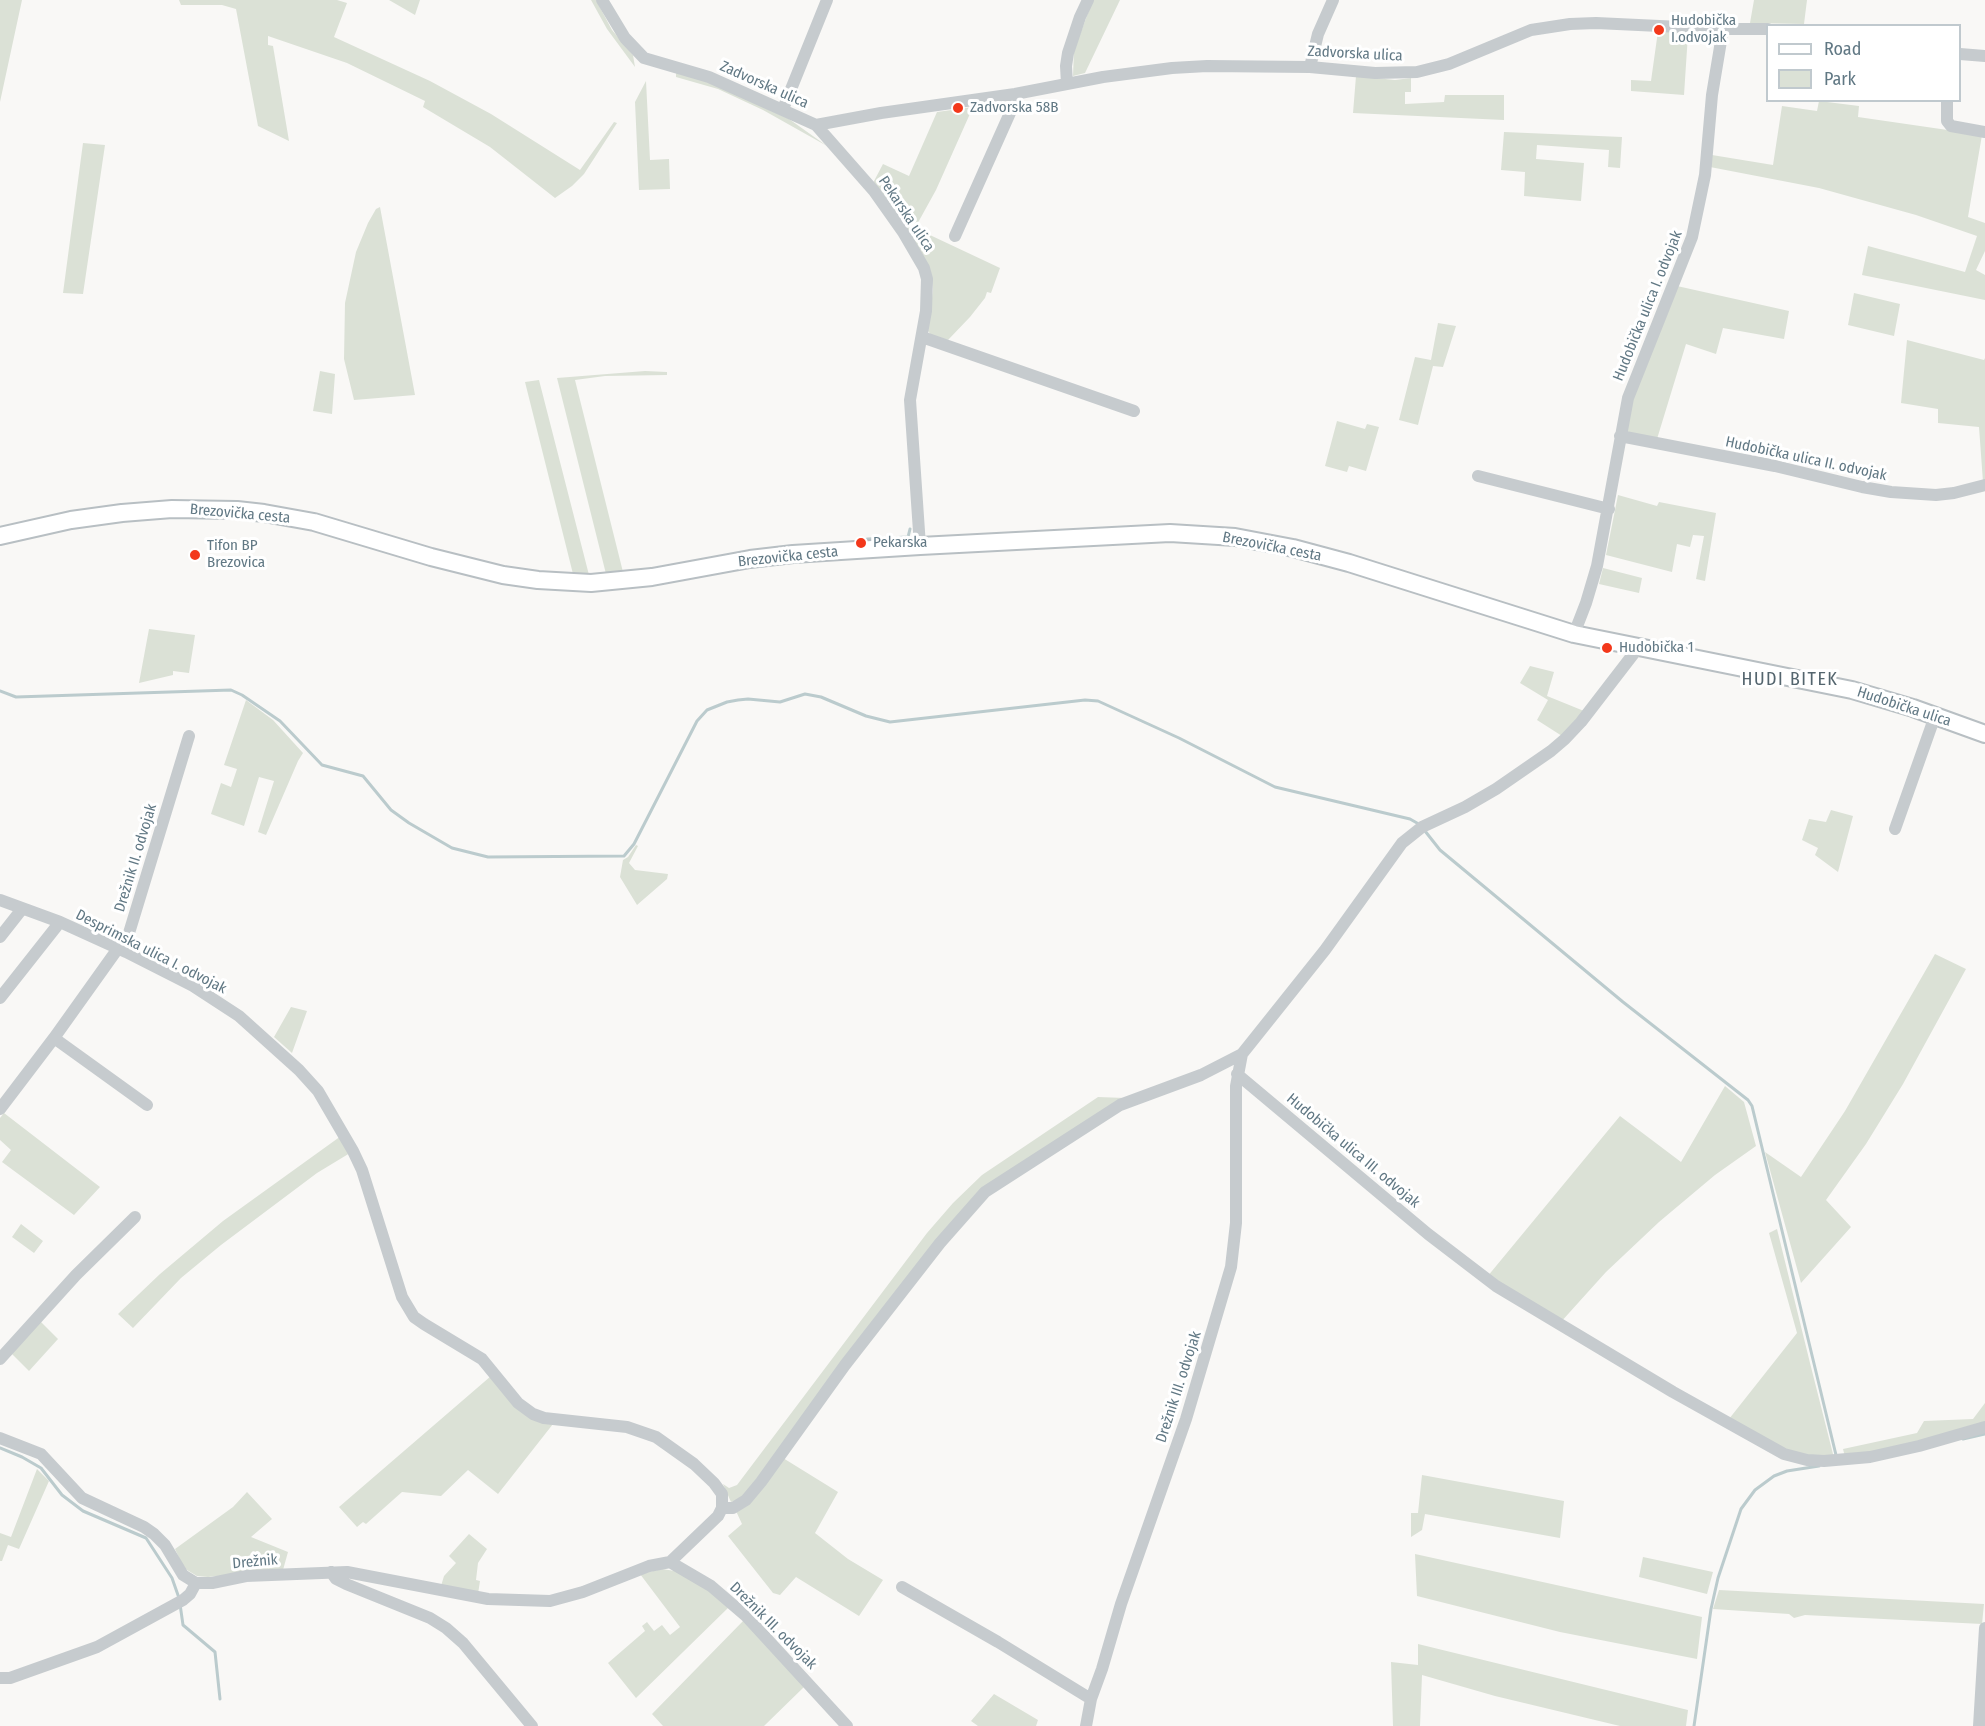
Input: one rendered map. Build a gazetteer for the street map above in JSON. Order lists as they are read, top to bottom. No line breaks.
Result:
{"streets":{"main road":["Brezovička cesta","Hudobička ulica"],"street":["Zadvorska ulica","Pekarska ulica","Hudobička ulica I. odvojak","Hudobička ulica II. odvojak","Drežnik II. odvojak","Desprimska ulica I. odvojak","Hudobička ulica III. odvojak","Drežnik III. odvojak","Drežnik"]},"crossings":[["Zadvorska ulica","Pekarska ulica"],["Zadvorska ulica","Hudobička ulica I. odvojak"],["Pekarska ulica","Brezovička cesta"],["Hudobička ulica I. odvojak","Hudobička ulica II. odvojak"],["Hudobička ulica I. odvojak","Brezovička cesta"],["Hudobička ulica I. odvojak","Hudobička ulica"],["Brezovička cesta","Hudobička ulica"],["Drežnik II. odvojak","Desprimska ulica I. odvojak"],["Hudobička ulica III. odvojak","Drežnik III. odvojak"],["Drežnik III. odvojak","Drežnik"]],"districts":["HUDI BITEK"],"places":["Hudobička I.odvojak","Zadvorska 58B","Pekarska","Tifon BP Brezovica","Hudobička 1"],"legend":["Road","Park"]}
